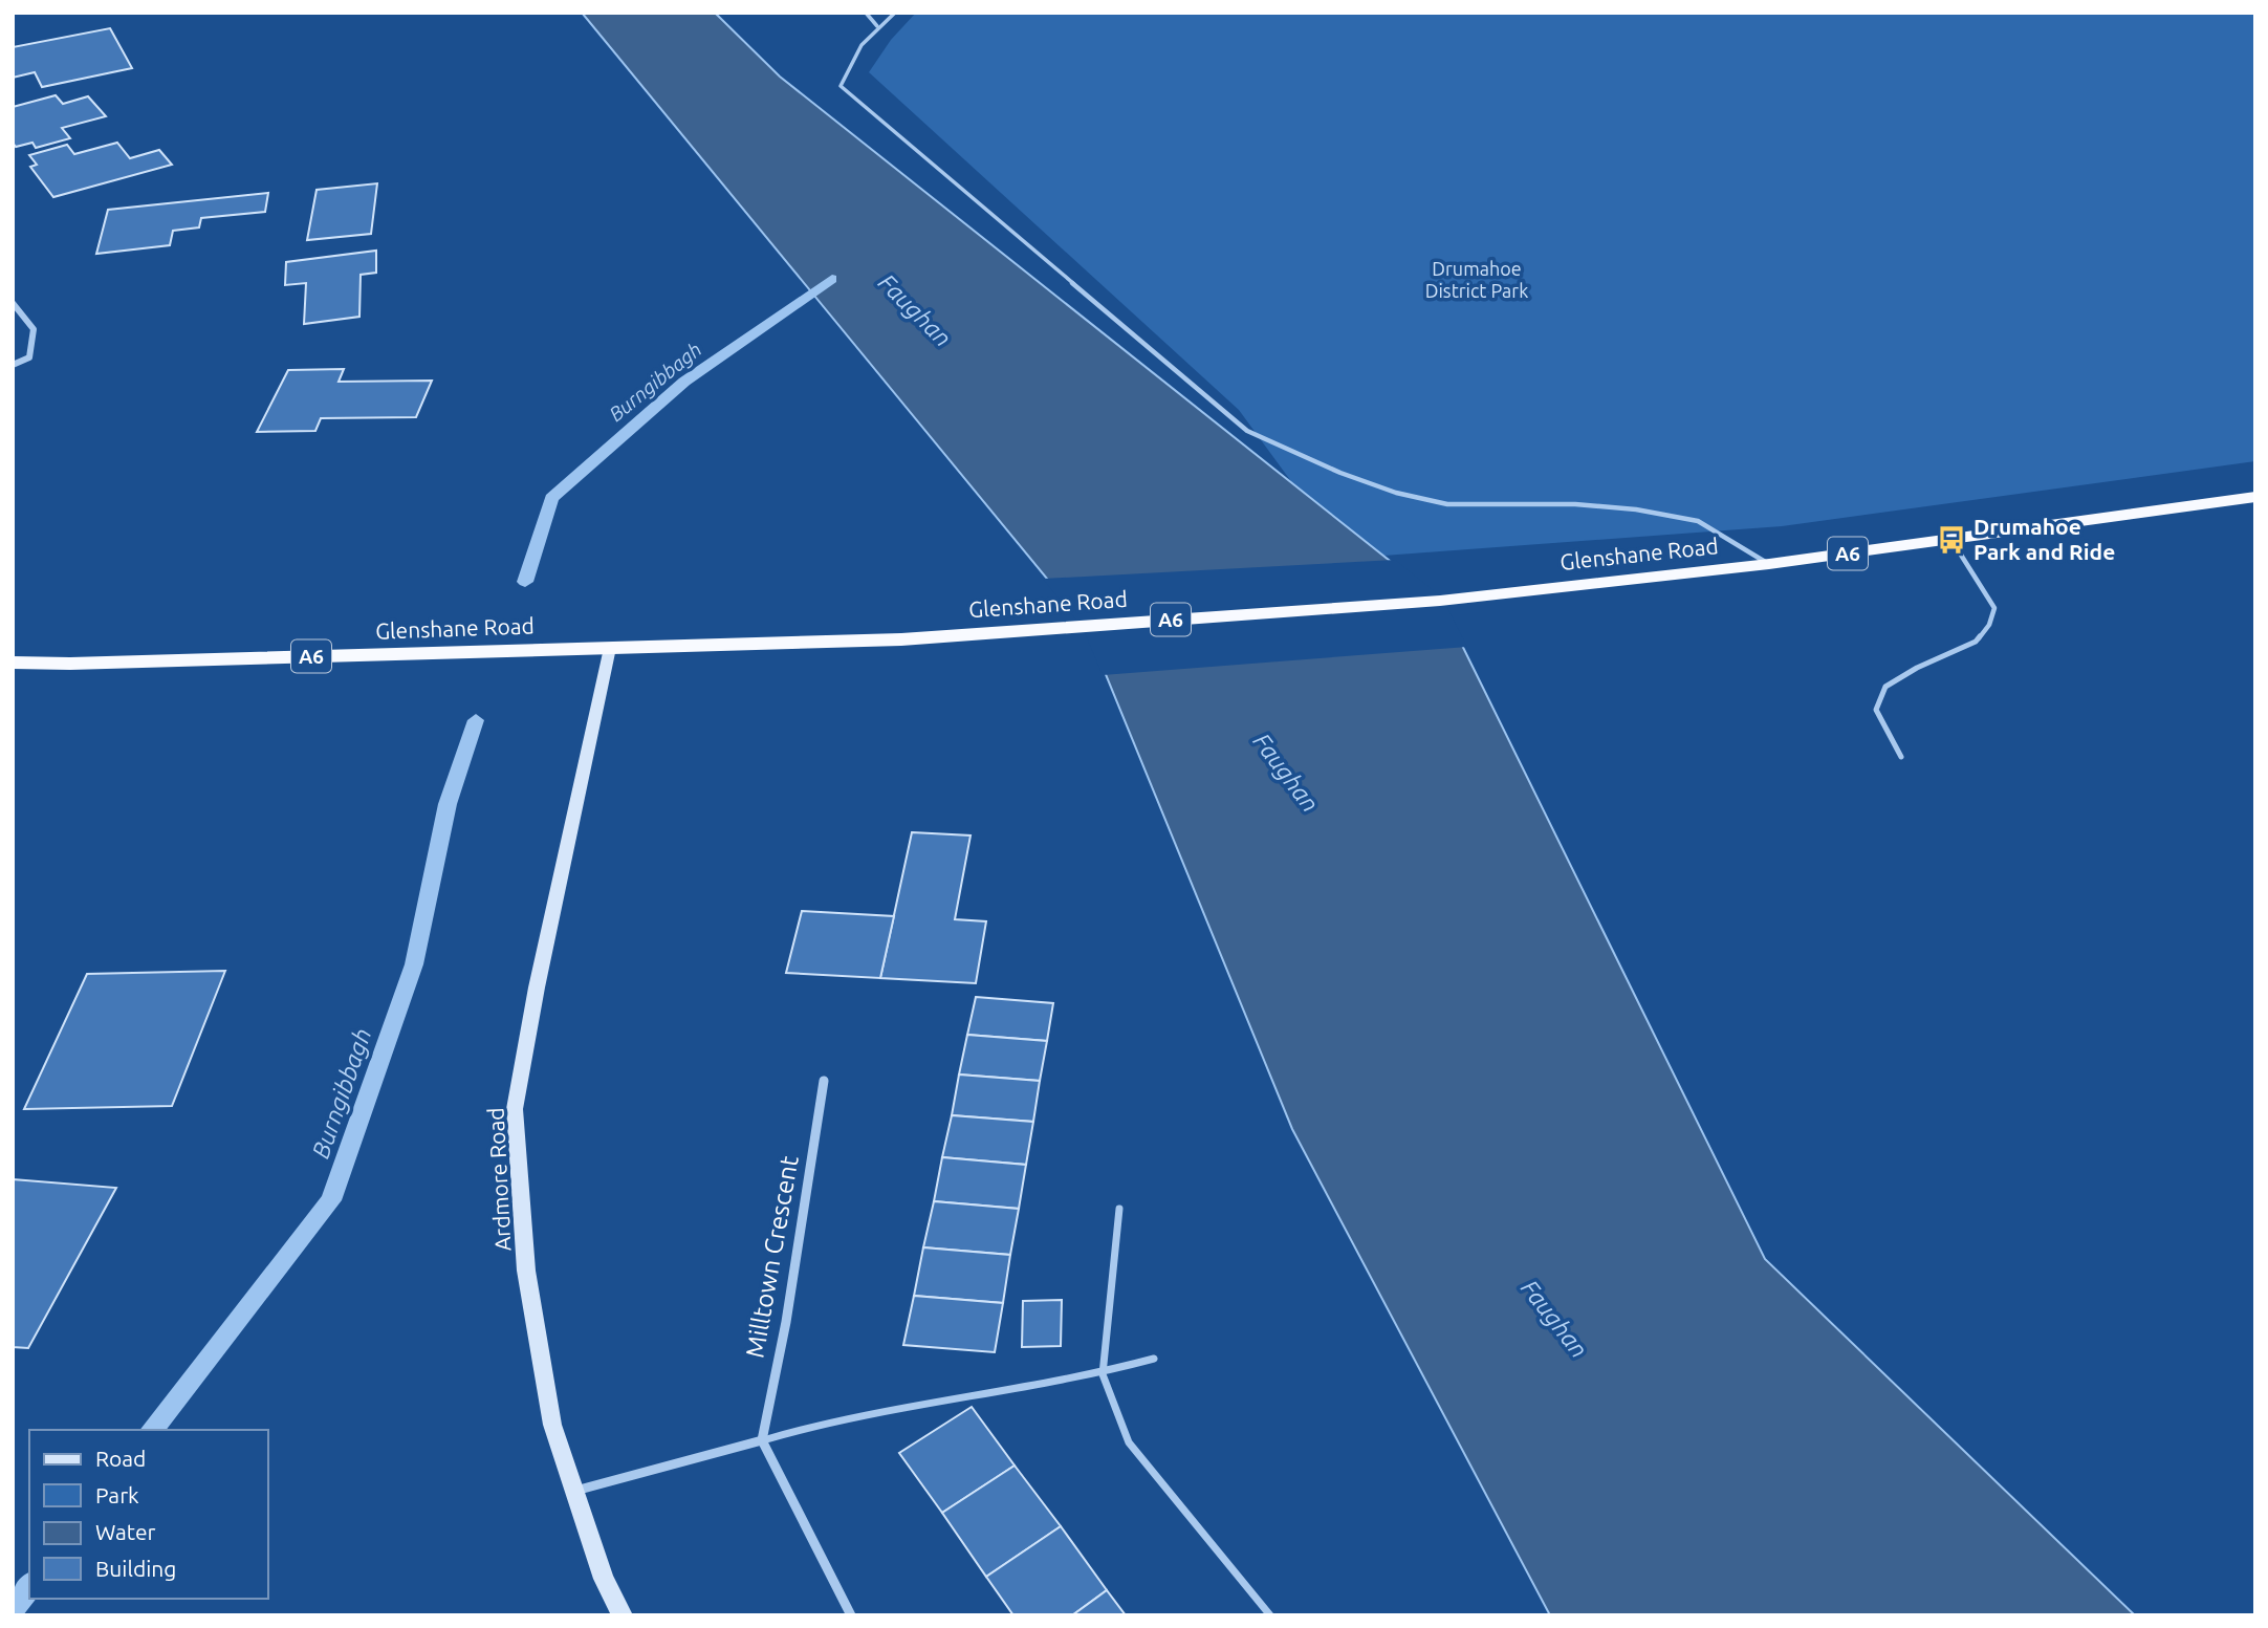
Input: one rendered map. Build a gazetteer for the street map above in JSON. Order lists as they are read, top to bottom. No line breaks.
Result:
{"streets":{"highway":["A6","Glenshane Road"],"main road":["Ardmore Road"],"street":["Milltown Crescent"]},"crossings":[["Glenshane Road","Ardmore Road"]],"water":["Faughan","Burngibbagh"],"parks":["Drumahoe District Park"],"places":{"bus stop":["Drumahoe Park and Ride"]},"legend":["Road","Park","Water","Building"]}
